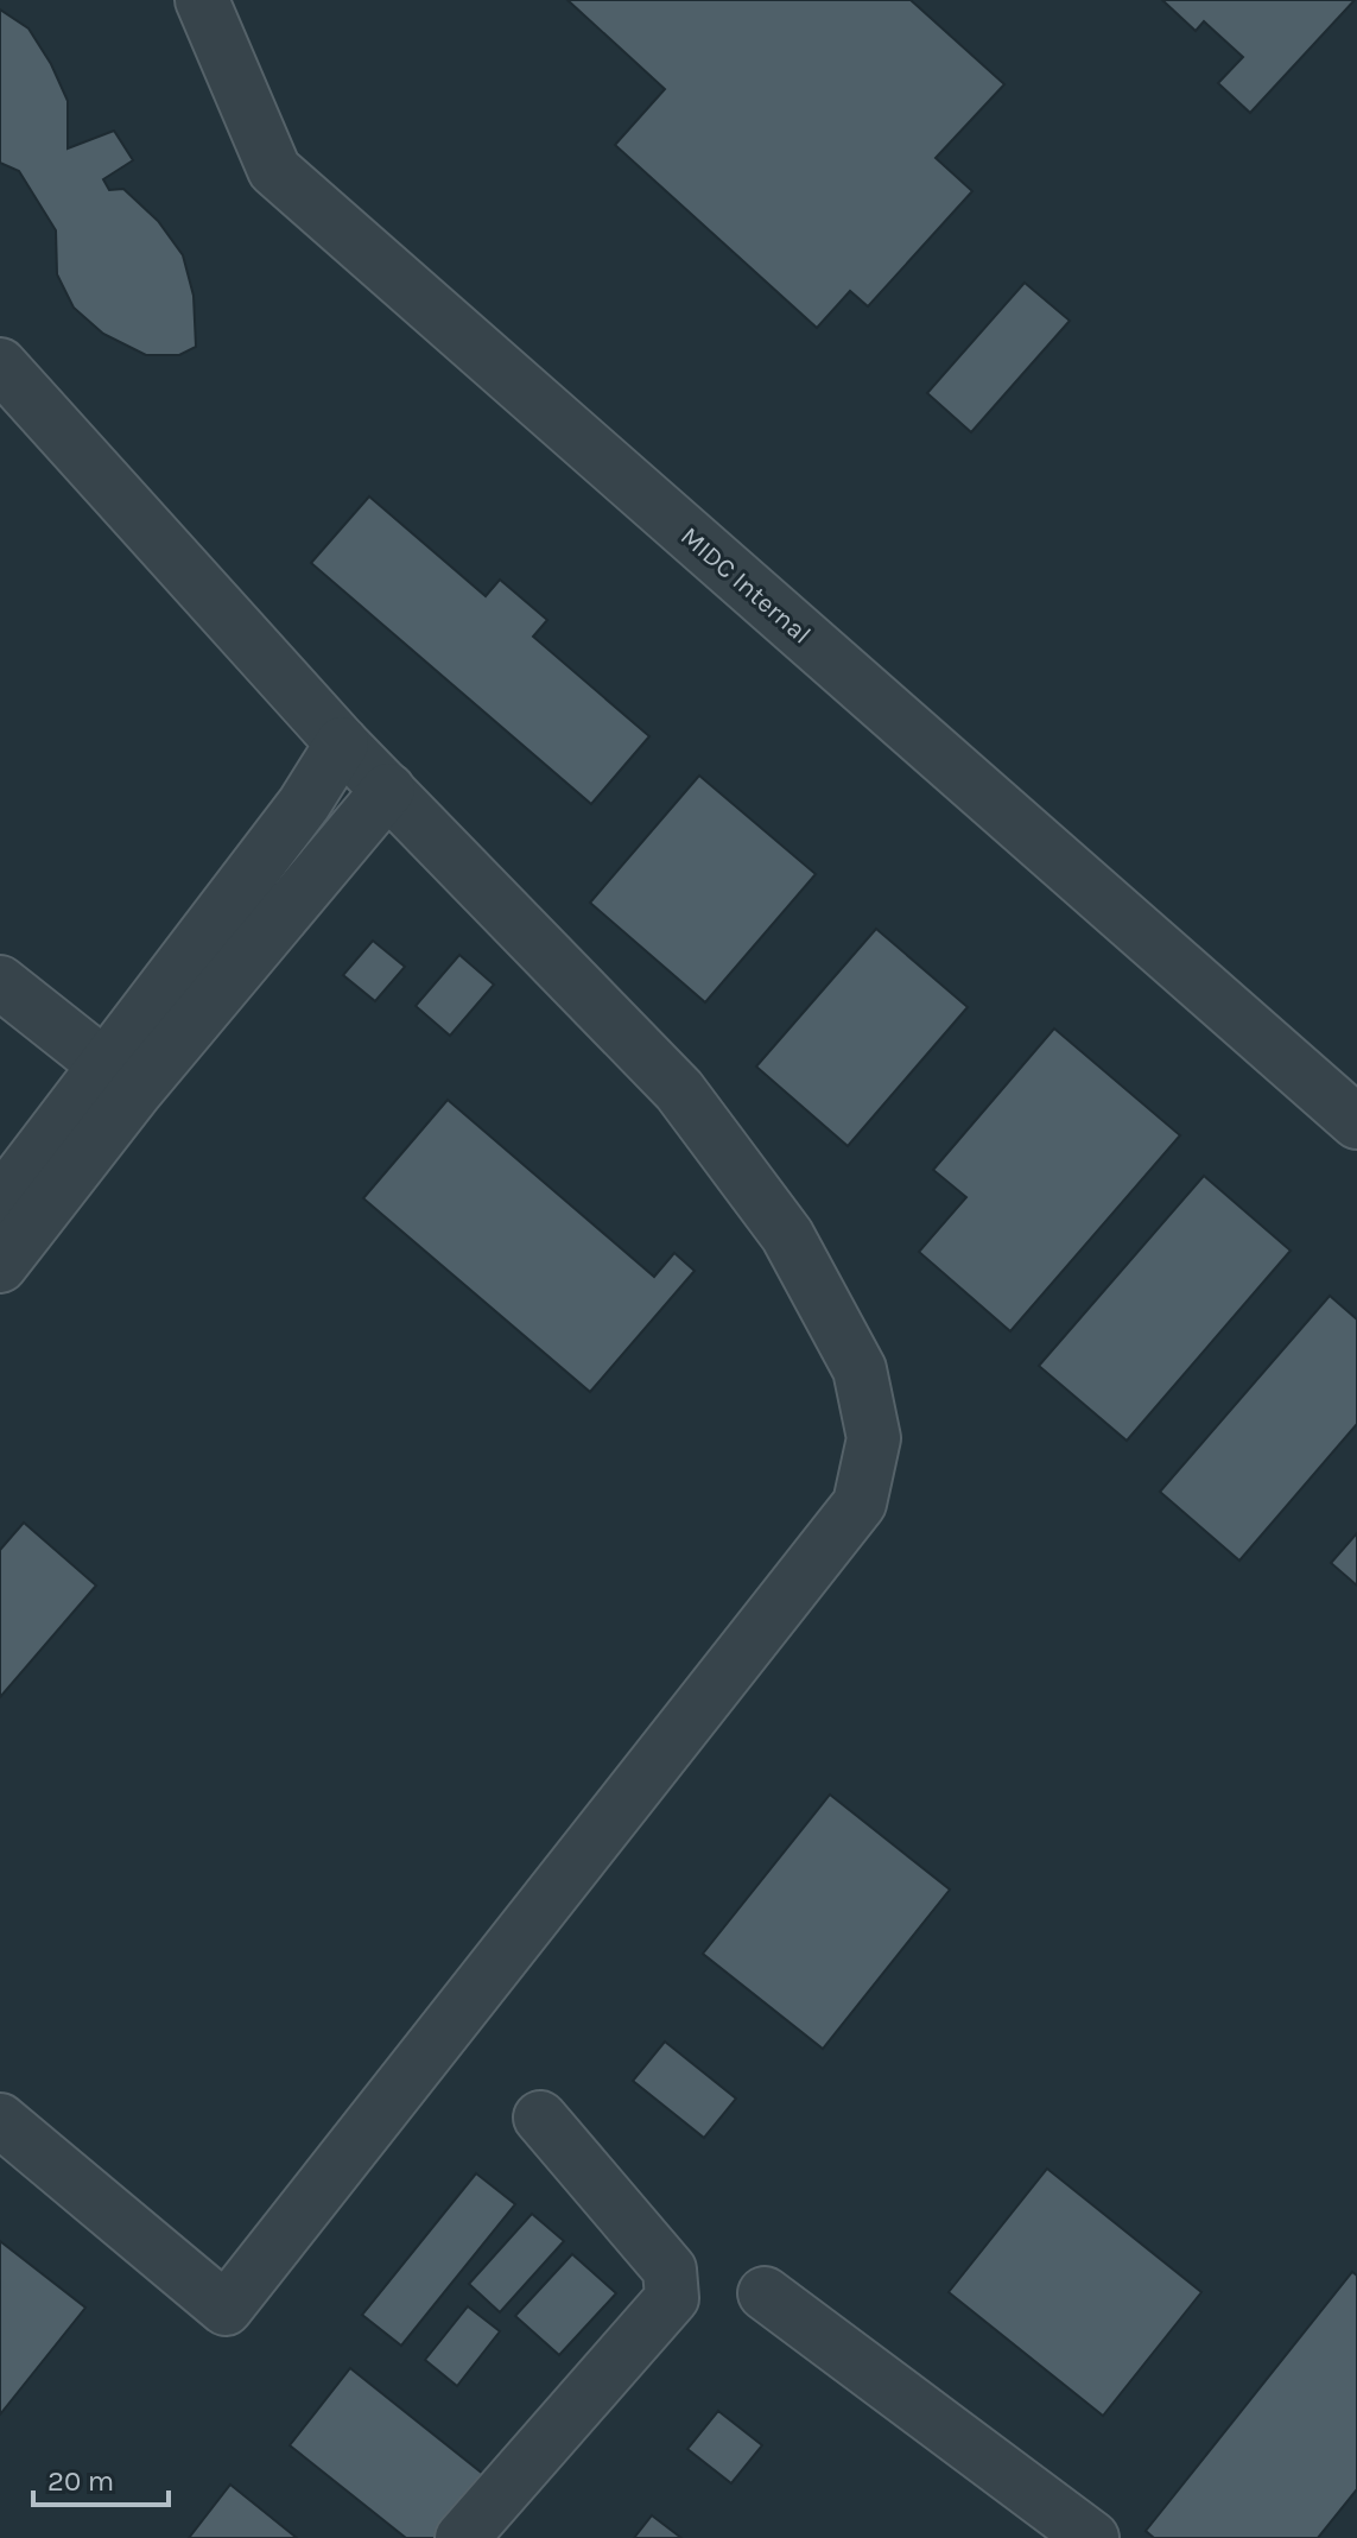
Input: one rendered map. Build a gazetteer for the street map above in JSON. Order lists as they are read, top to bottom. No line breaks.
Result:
{"streets":{"street":["MIDC Internal"]},"scale_bar":"20 m"}
